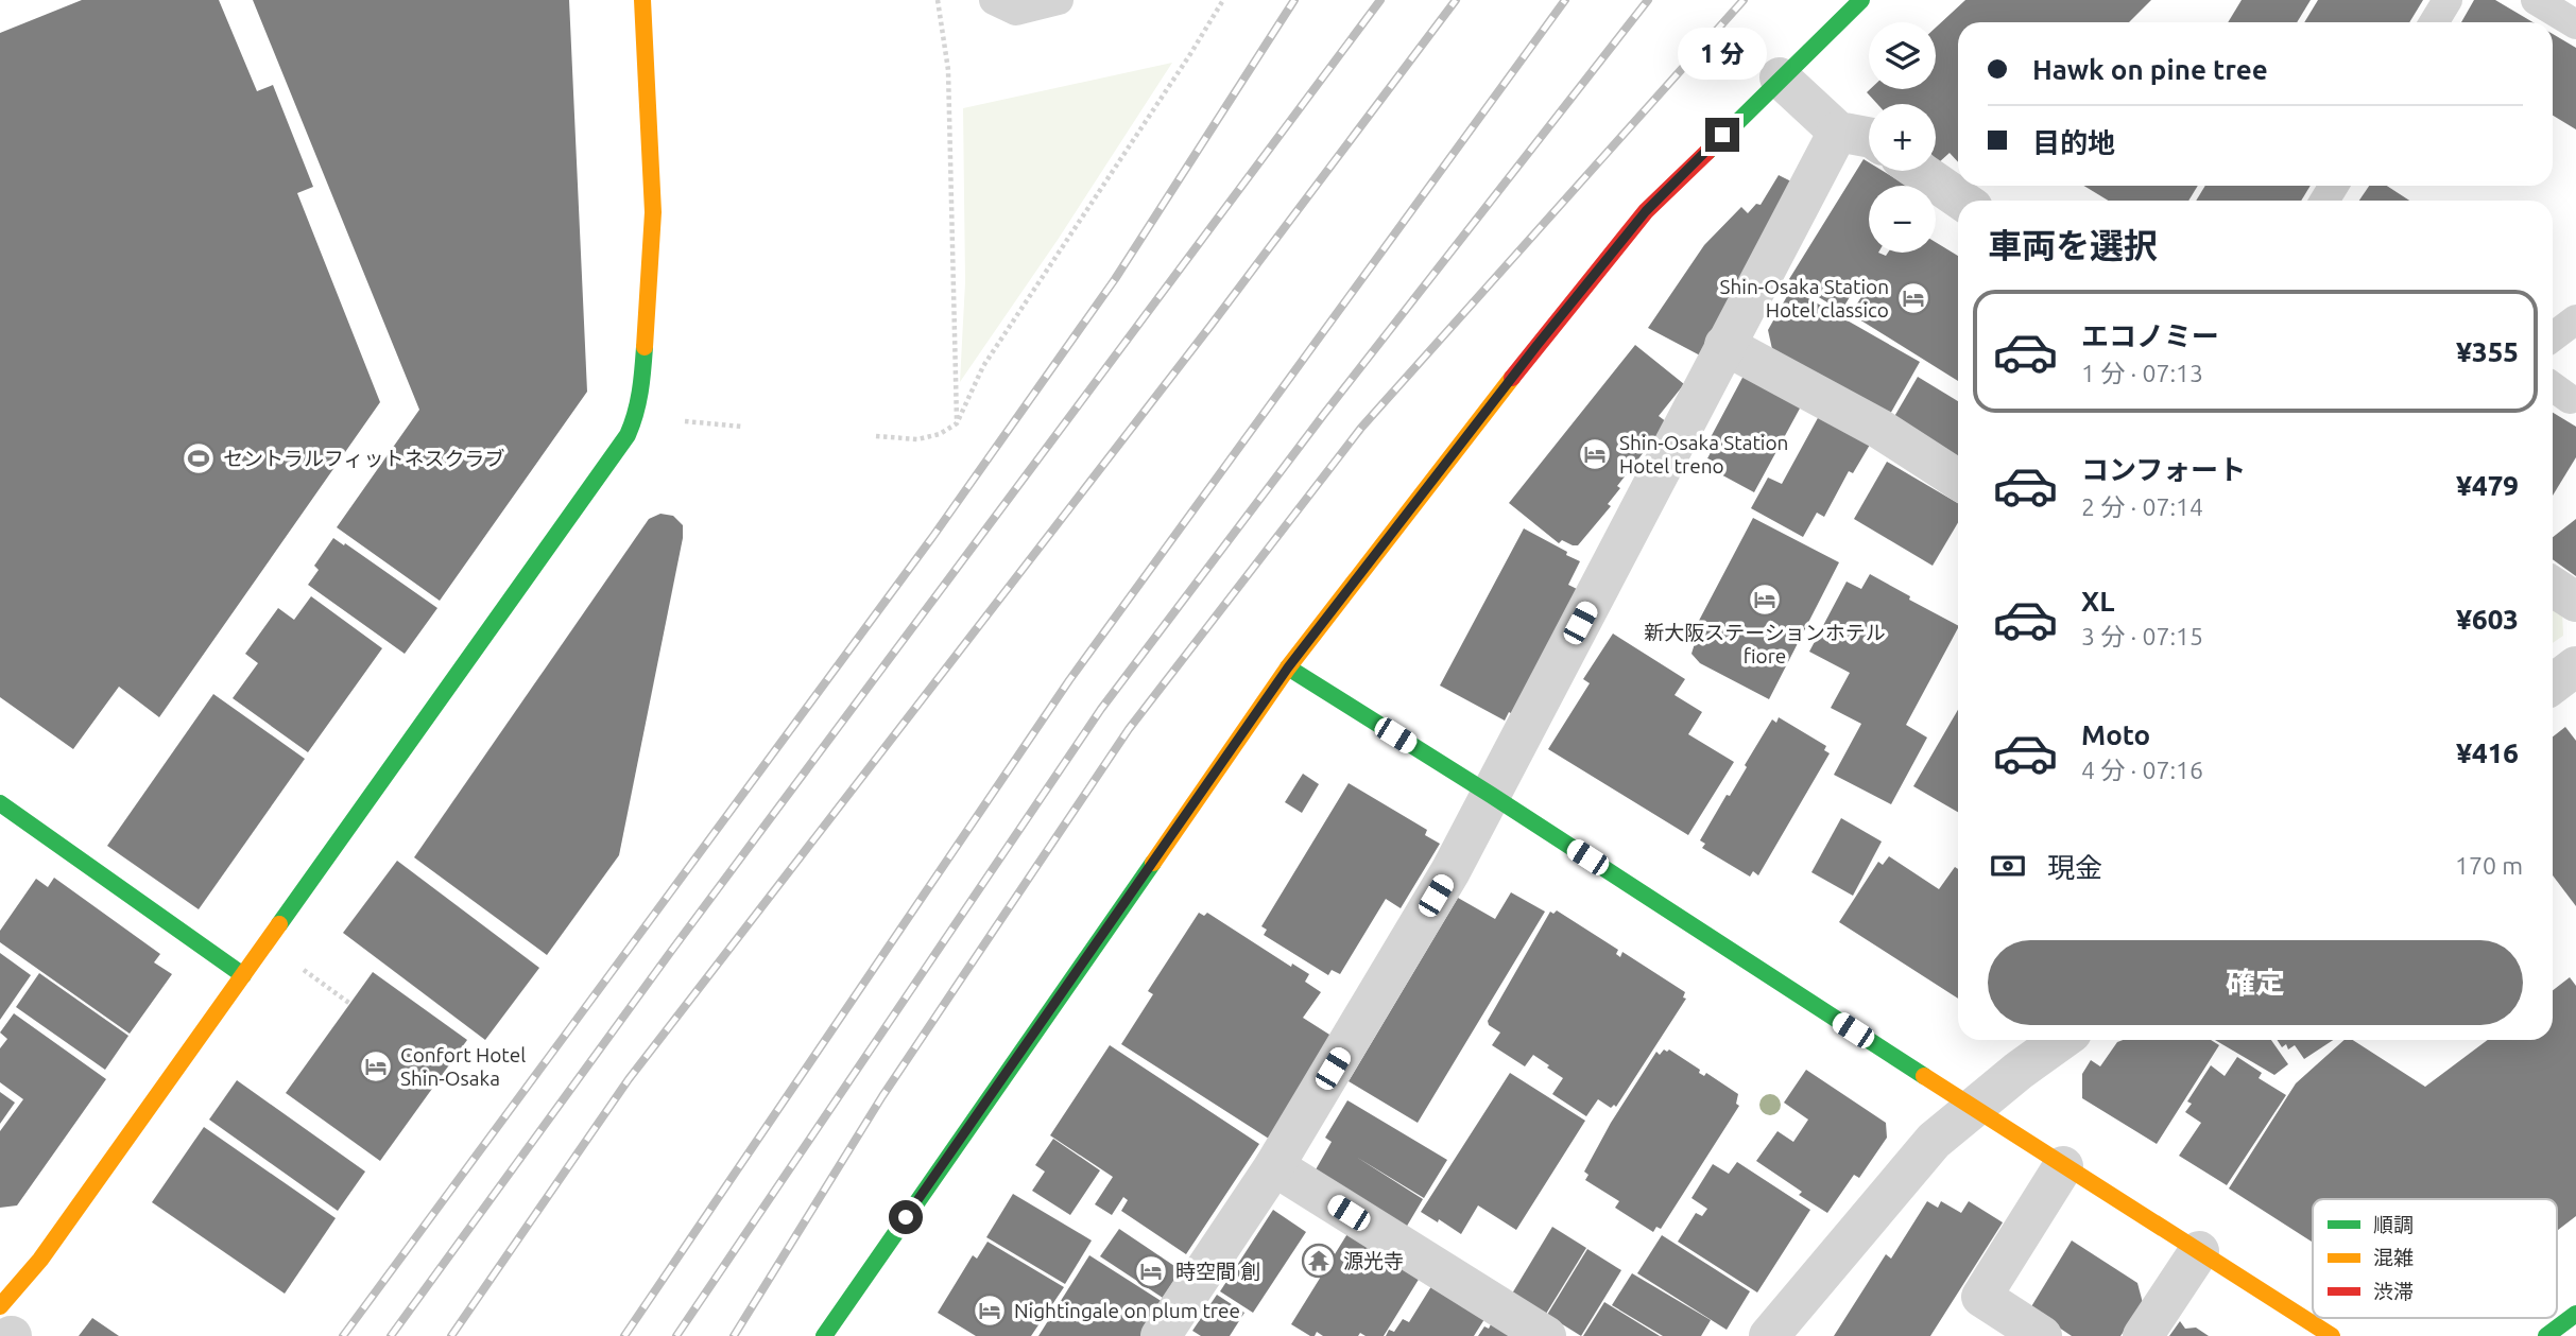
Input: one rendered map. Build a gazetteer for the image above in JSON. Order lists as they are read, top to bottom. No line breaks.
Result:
{"places":{"hotel":["Shin-Osaka Station Hotel classico","Shin-Osaka Station Hotel treno","新大阪ステーションホテル fiore","Confort Hotel Shin-Osaka","時空間 創","Nightingale on plum tree"],"sports":["セントラルフィットネスクラブ"],"temple":["源光寺"]},"legend":["順調","混雑","渋滞"],"page":{"map_buttons":["+","−"],"banner":["Hawk on pine tree","目的地"],"bubble":"1 分","heading":"車両を選択","list":[{"name":"エコノミー","note":"1 分 · 07:13","value":"¥355"},{"name":"コンフォート","note":"2 分 · 07:14","value":"¥479"},{"name":"XL","note":"3 分 · 07:15","value":"¥603"},{"name":"Moto","note":"4 分 · 07:16","value":"¥416"}],"pay":["現金","170 m"],"buttons":"確定"}}
